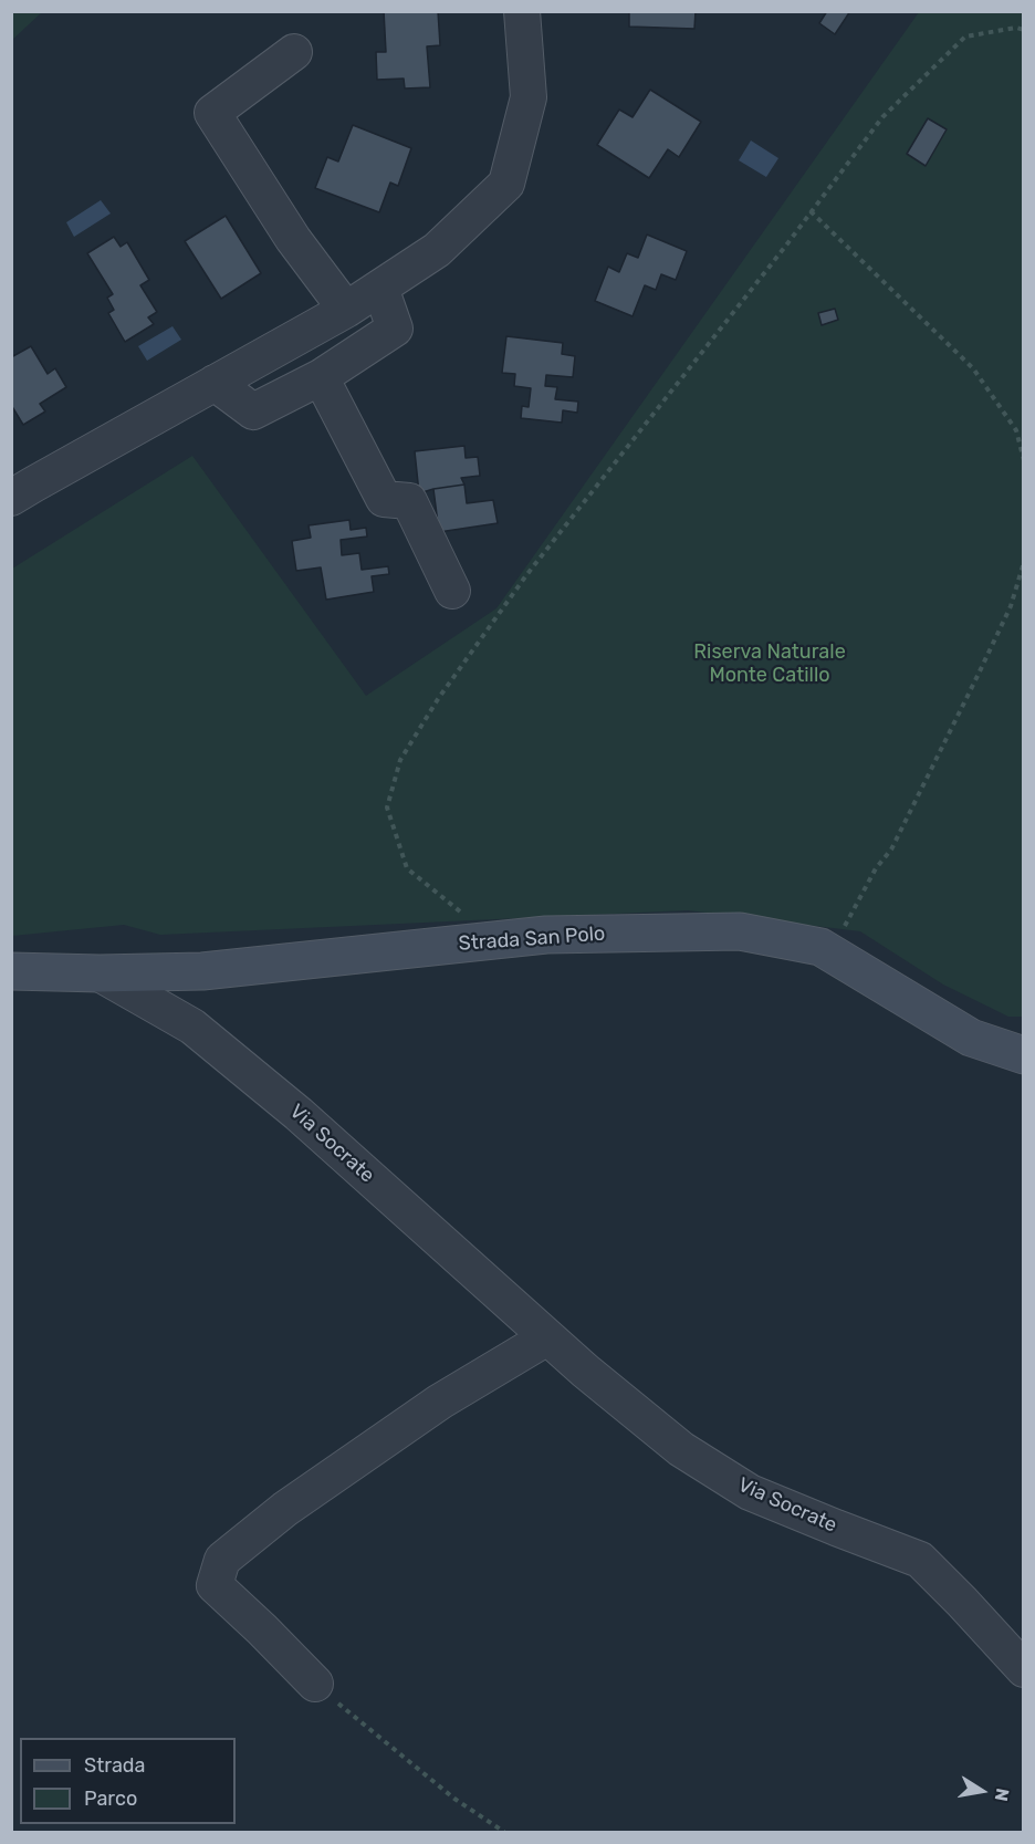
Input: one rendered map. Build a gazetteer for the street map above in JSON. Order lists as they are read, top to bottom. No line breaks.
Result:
{"streets":{"street":["Strada San Polo","Via Socrate"]},"crossings":[["Strada San Polo","Via Socrate"]],"parks":["Riserva Naturale Monte Catillo"],"legend":["Strada","Parco"],"north":"right"}
